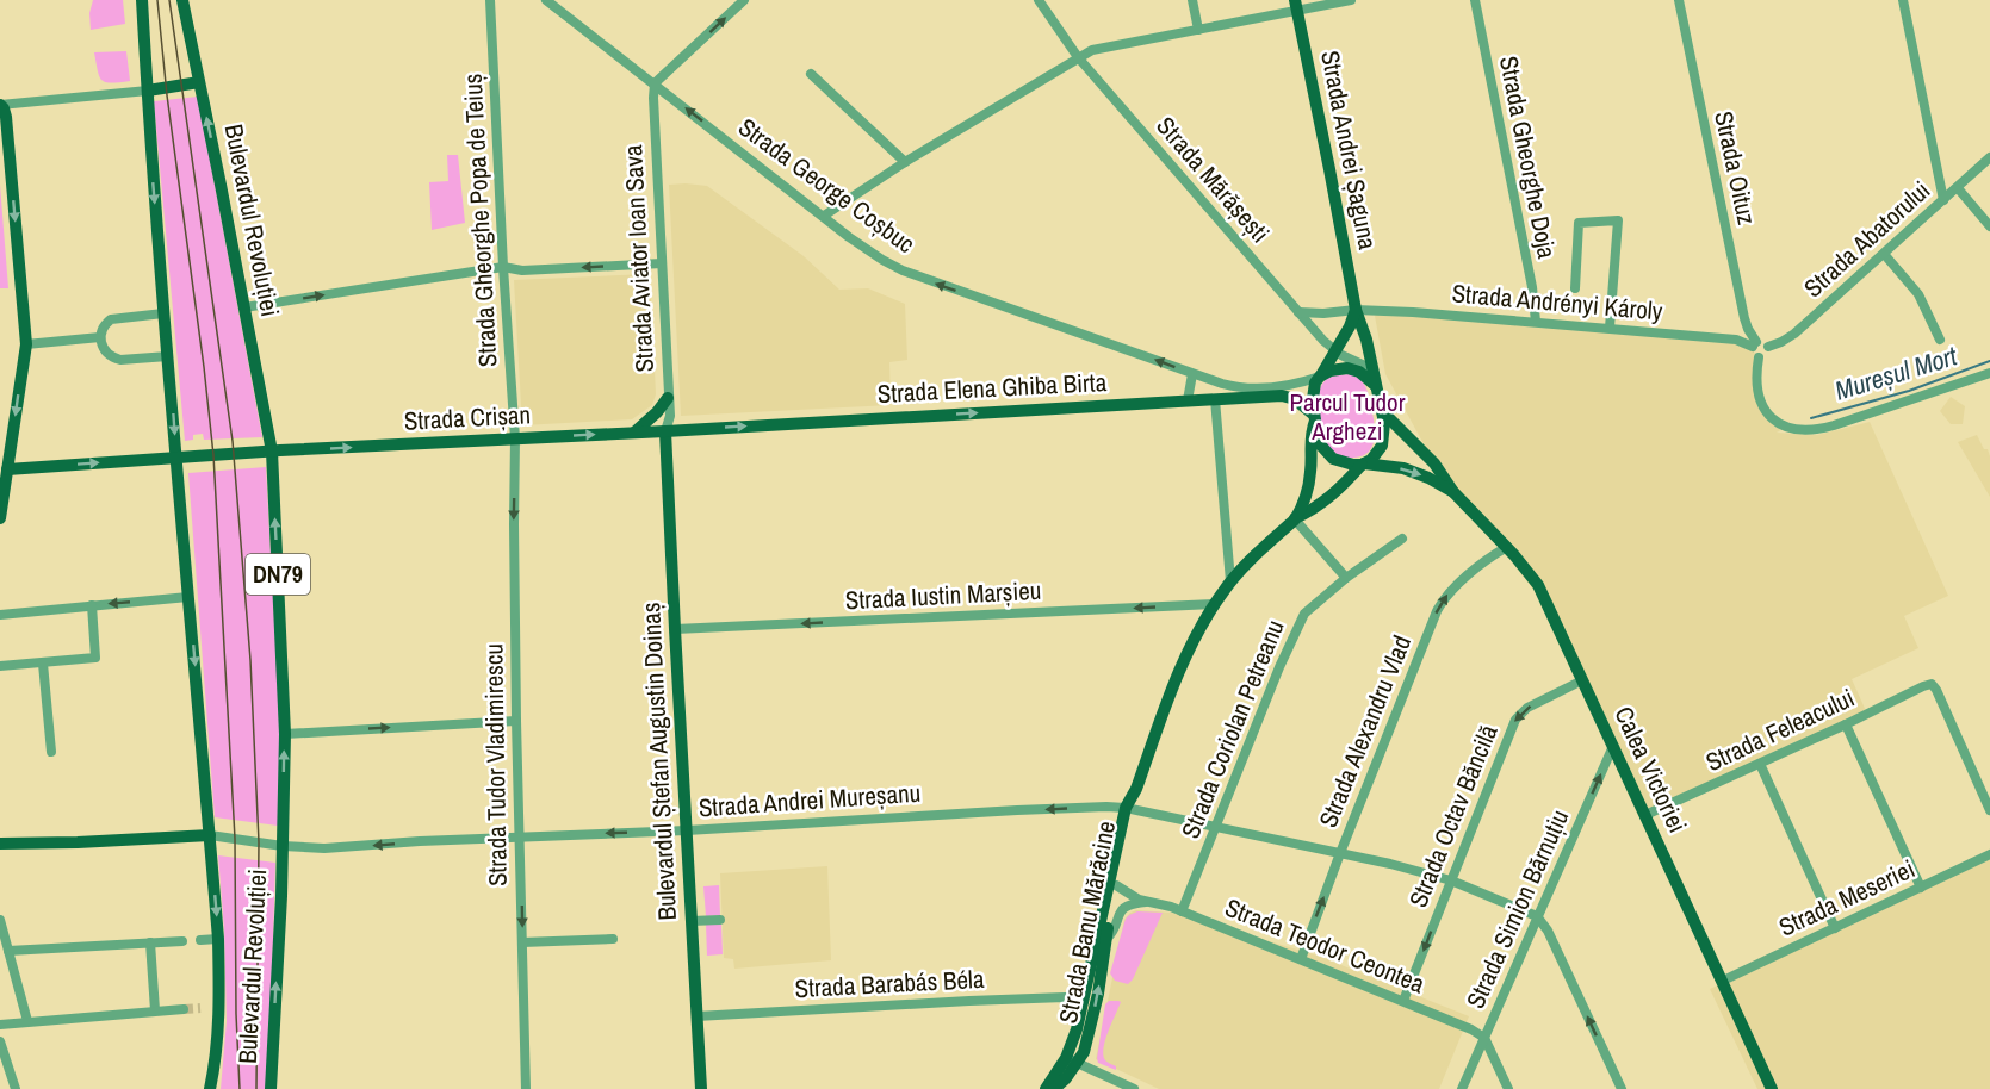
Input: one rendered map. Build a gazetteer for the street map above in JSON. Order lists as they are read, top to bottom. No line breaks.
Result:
{"streets":{"main road":["Strada Andrei Șaguna","Bulevardul Revoluției","Strada Elena Ghiba Birta","Strada Crișan","DN79","Bulevardul Ștefan Augustin Doinaș","Calea Victoriei","Strada Banu Mărăcine"],"street":["Strada Gheorghe Doja","Strada Oituz","Strada Mărășești","Strada George Coșbuc","Strada Gheorghe Popa de Teiuș","Strada Abatorului","Strada Aviator Ioan Sava","Strada Andrényi Károly","Strada Iustin Marșieu","Strada Coriolan Petreanu","Strada Feleacului","Strada Alexandru Vlad","Strada Tudor Vladimirescu","Strada Andrei Mureșanu","Strada Octav Băncilă","Strada Meseriei","Strada Simion Bărnuțiu","Strada Teodor Ceontea","Strada Barabás Béla"]},"crossings":[["Strada Andrei Șaguna","Strada Mărășești"],["Strada Andrei Șaguna","Strada George Coșbuc"],["Strada Andrei Șaguna","Strada Andrényi Károly"],["Strada Andrei Șaguna","Strada Elena Ghiba Birta"],["Strada Andrei Șaguna","Calea Victoriei"],["Strada Andrei Șaguna","Strada Banu Mărăcine"],["Strada Gheorghe Doja","Strada Andrényi Károly"],["Strada Oituz","Strada Abatorului"],["Strada Oituz","Strada Andrényi Károly"],["Strada George Coșbuc","Strada Aviator Ioan Sava"],["Strada George Coșbuc","Strada Elena Ghiba Birta"],["Strada George Coșbuc","Calea Victoriei"],["Strada George Coșbuc","Strada Banu Mărăcine"],["Bulevardul Revoluției","Strada Crișan"],["Bulevardul Revoluției","Strada Andrei Mureșanu"],["Strada Gheorghe Popa de Teiuș","Strada Crișan"],["Strada Gheorghe Popa de Teiuș","Strada Tudor Vladimirescu"],["Strada Abatorului","Strada Andrényi Károly"],["Strada Aviator Ioan Sava","Strada Elena Ghiba Birta"],["Strada Aviator Ioan Sava","Strada Crișan"],["Strada Aviator Ioan Sava","Bulevardul Ștefan Augustin Doinaș"],["Strada Elena Ghiba Birta","Strada Crișan"],["Strada Elena Ghiba Birta","Bulevardul Ștefan Augustin Doinaș"],["Strada Elena Ghiba Birta","Calea Victoriei"],["Strada Elena Ghiba Birta","Strada Banu Mărăcine"],["Strada Crișan","Bulevardul Ștefan Augustin Doinaș"],["Strada Crișan","Strada Tudor Vladimirescu"],["Strada Iustin Marșieu","Bulevardul Ștefan Augustin Doinaș"],["Strada Iustin Marșieu","Strada Banu Mărăcine"],["Strada Coriolan Petreanu","Strada Andrei Mureșanu"],["Strada Coriolan Petreanu","Strada Teodor Ceontea"],["Strada Feleacului","Calea Victoriei"],["Strada Alexandru Vlad","Calea Victoriei"],["Strada Alexandru Vlad","Strada Andrei Mureșanu"],["Strada Alexandru Vlad","Strada Teodor Ceontea"],["Bulevardul Ștefan Augustin Doinaș","Strada Andrei Mureșanu"],["Bulevardul Ștefan Augustin Doinaș","Strada Barabás Béla"],["Strada Tudor Vladimirescu","Strada Andrei Mureșanu"],["Calea Victoriei","Strada Octav Băncilă"],["Calea Victoriei","Strada Meseriei"],["Calea Victoriei","Strada Simion Bărnuțiu"],["Calea Victoriei","Strada Banu Mărăcine"],["Strada Andrei Mureșanu","Strada Octav Băncilă"],["Strada Andrei Mureșanu","Strada Simion Bărnuțiu"],["Strada Andrei Mureșanu","Strada Banu Mărăcine"],["Strada Octav Băncilă","Strada Teodor Ceontea"],["Strada Simion Bărnuțiu","Strada Teodor Ceontea"],["Strada Banu Mărăcine","Strada Teodor Ceontea"],["Strada Banu Mărăcine","Strada Barabás Béla"]],"one_way":["Strada George Coșbuc","Strada Elena Ghiba Birta","Strada Crișan","Strada Iustin Marșieu","Strada Alexandru Vlad","Strada Tudor Vladimirescu","Strada Andrei Mureșanu","Strada Octav Băncilă","Strada Simion Bărnuțiu"],"water":["Mureșul Mort"],"parks":["Parcul Tudor Arghezi"]}
